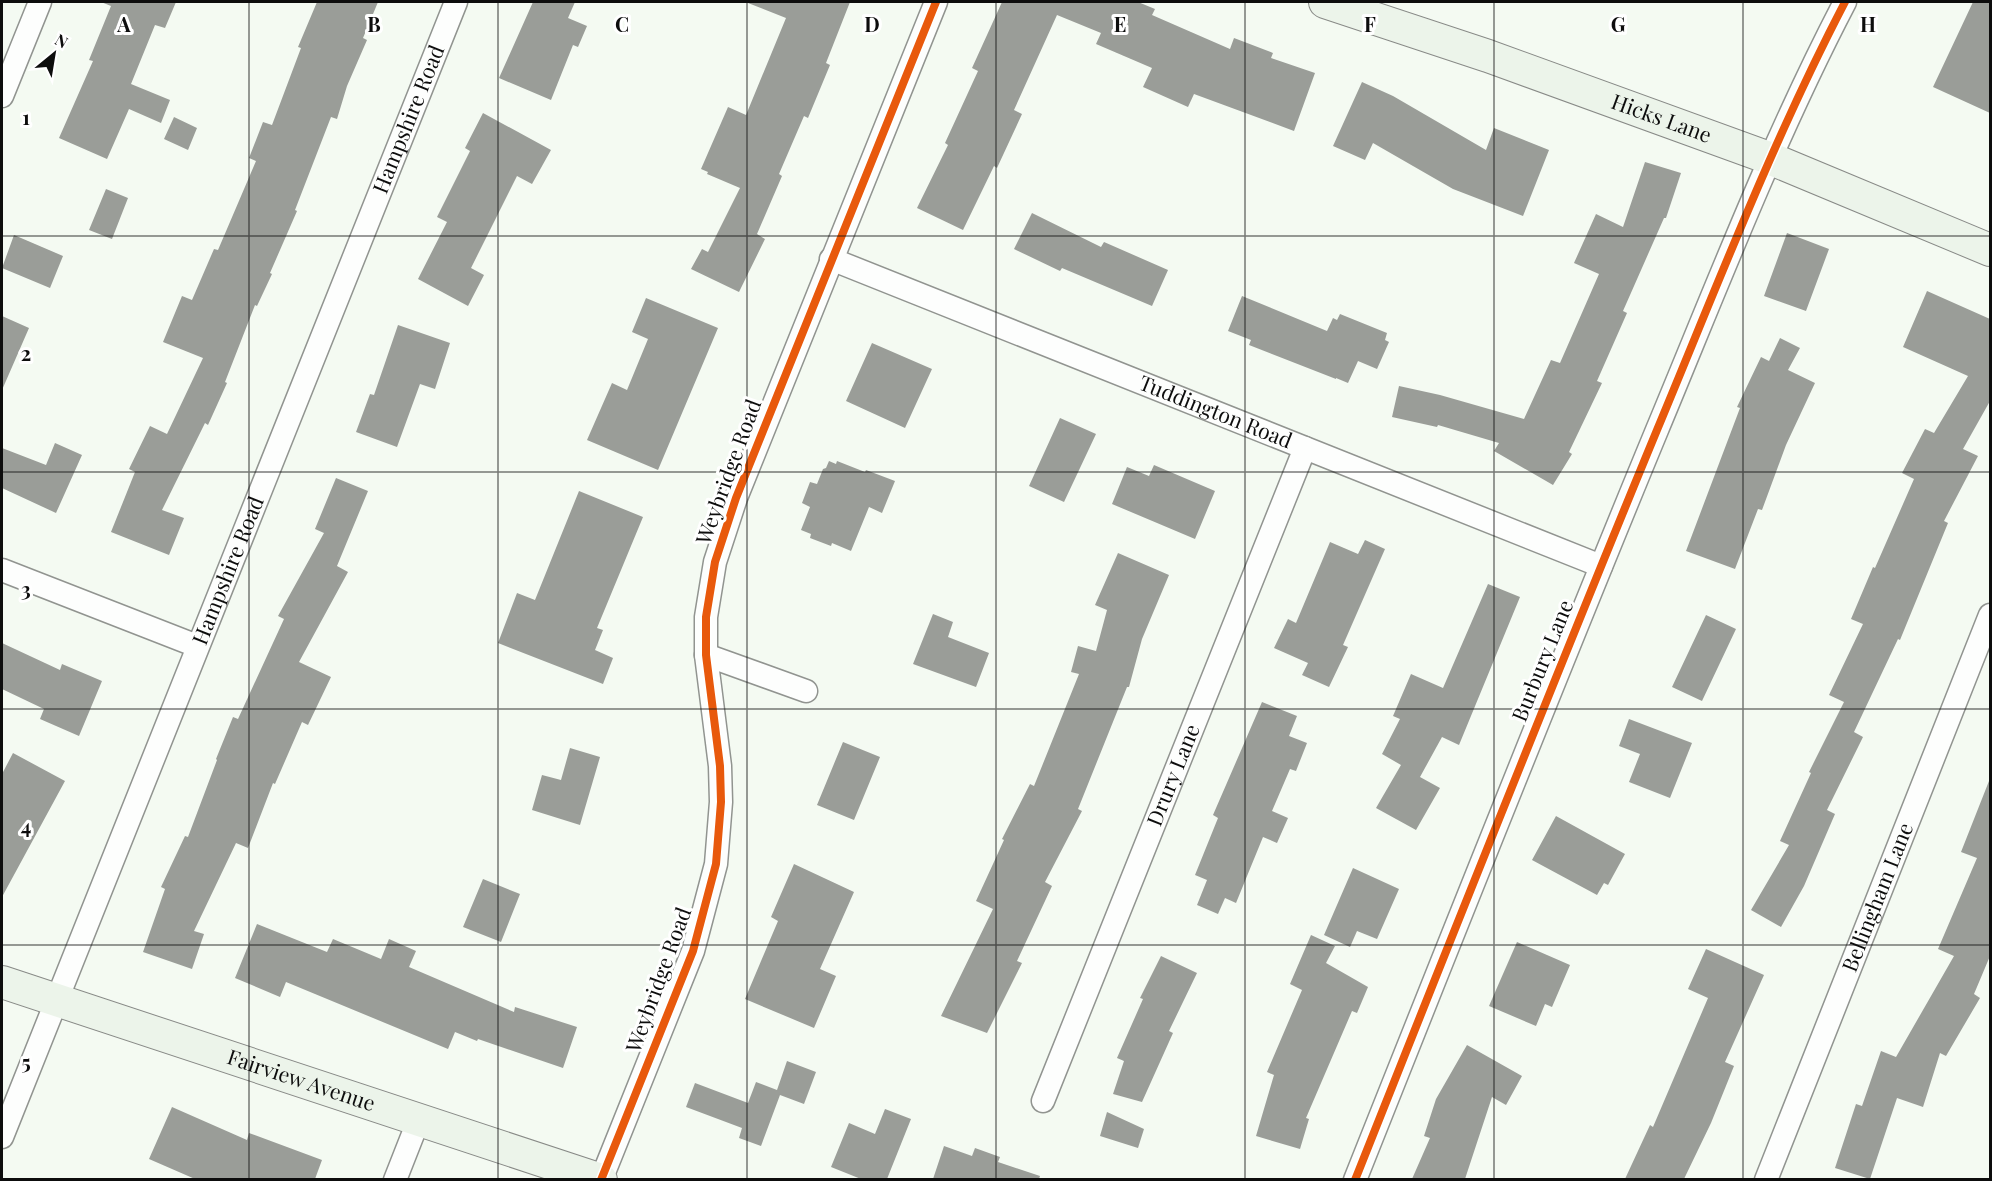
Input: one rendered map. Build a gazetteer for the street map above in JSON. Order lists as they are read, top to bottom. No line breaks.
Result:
{"streets":{"main road":["Hicks Lane","Fairview Avenue"],"street":["Hampshire Road","Tuddington Road","Weybridge Road","Burbury Lane","Drury Lane","Bellingham Lane"]},"crossings":[["Hampshire Road","Fairview Avenue"],["Hicks Lane","Burbury Lane"],["Tuddington Road","Weybridge Road"],["Tuddington Road","Burbury Lane"],["Tuddington Road","Drury Lane"],["Weybridge Road","Fairview Avenue"]],"north":"top right","grid":{"columns":["A","B","C","D","E","F","G","H"],"rows":["1","2","3","4","5"]}}
